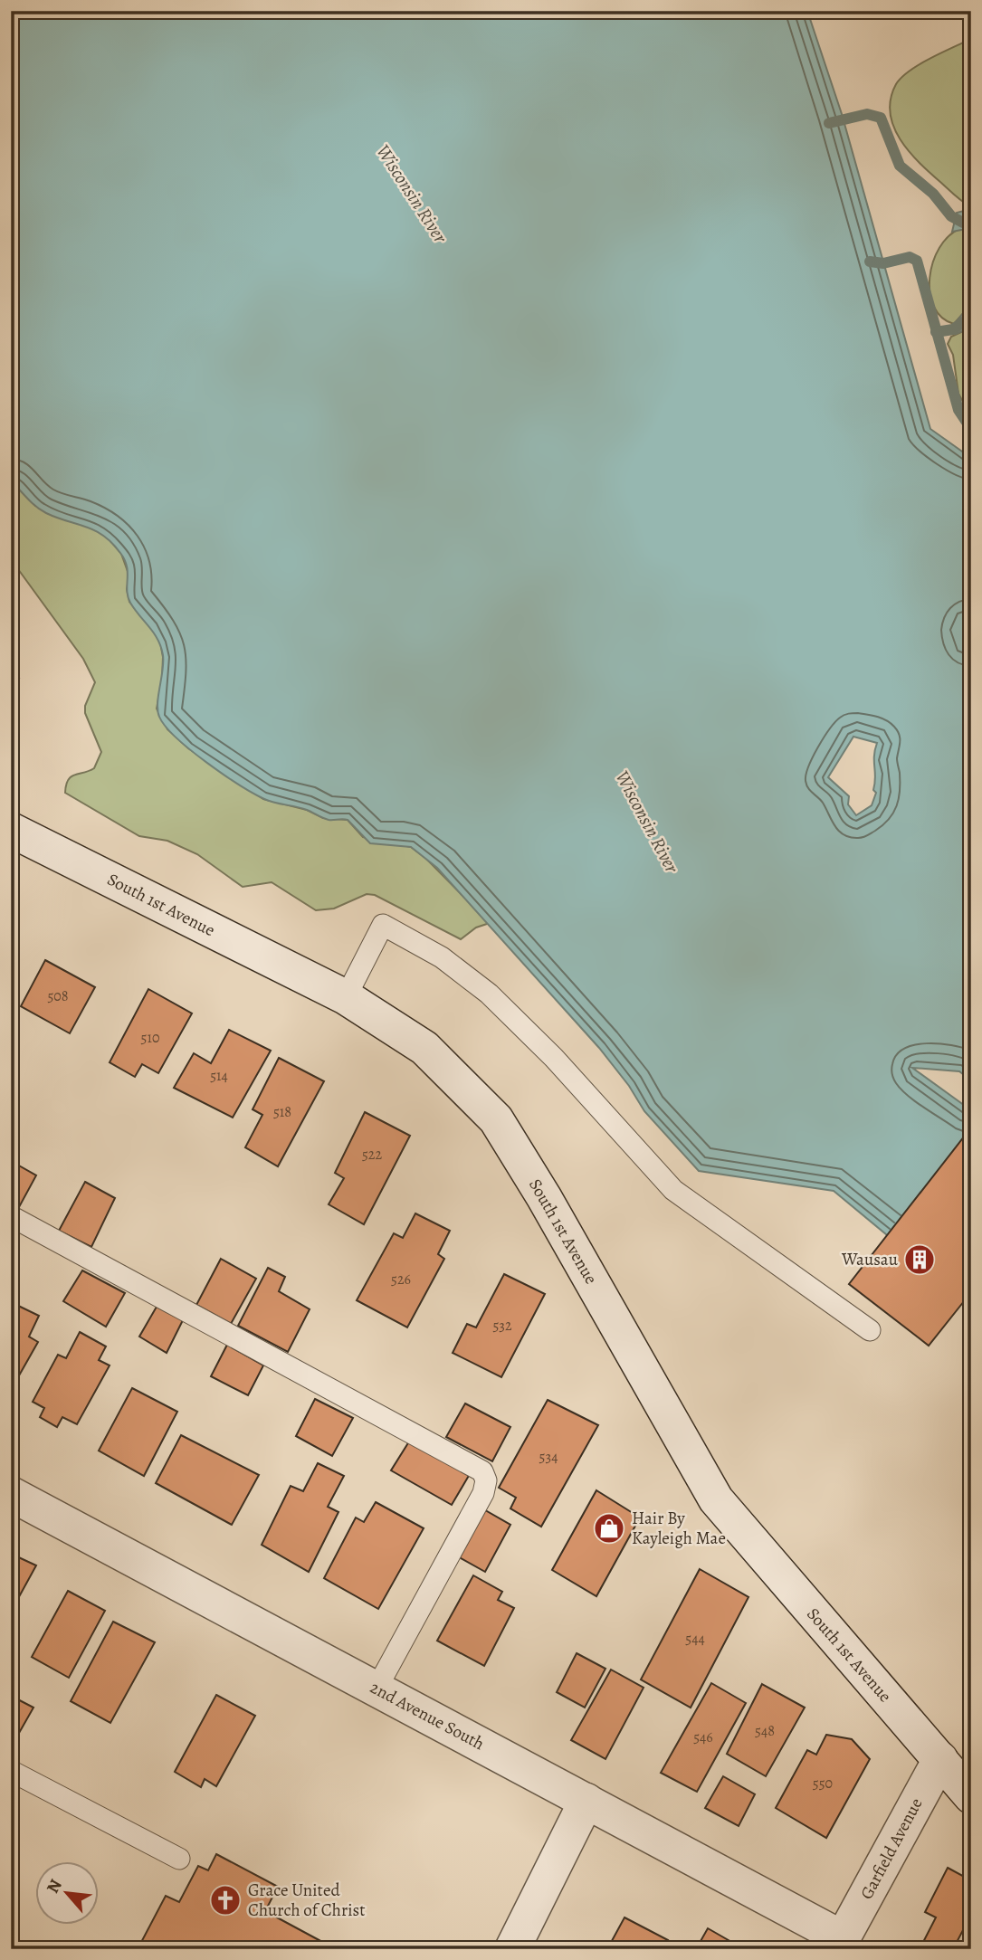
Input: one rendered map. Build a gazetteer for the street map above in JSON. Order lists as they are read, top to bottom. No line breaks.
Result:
{"streets":{"street":["South 1st Avenue","2nd Avenue South","Garfield Avenue"]},"crossings":[["South 1st Avenue","Garfield Avenue"],["2nd Avenue South","Garfield Avenue"]],"water":["Wisconsin River"],"places":{"building":["Wausau"],"shop":["Hair By Kayleigh Mae"],"church":["Grace United Church of Christ"]},"house_numbers":["508","510","514","518","522","526","532","534","544","548","546","550"],"north":"top left"}
